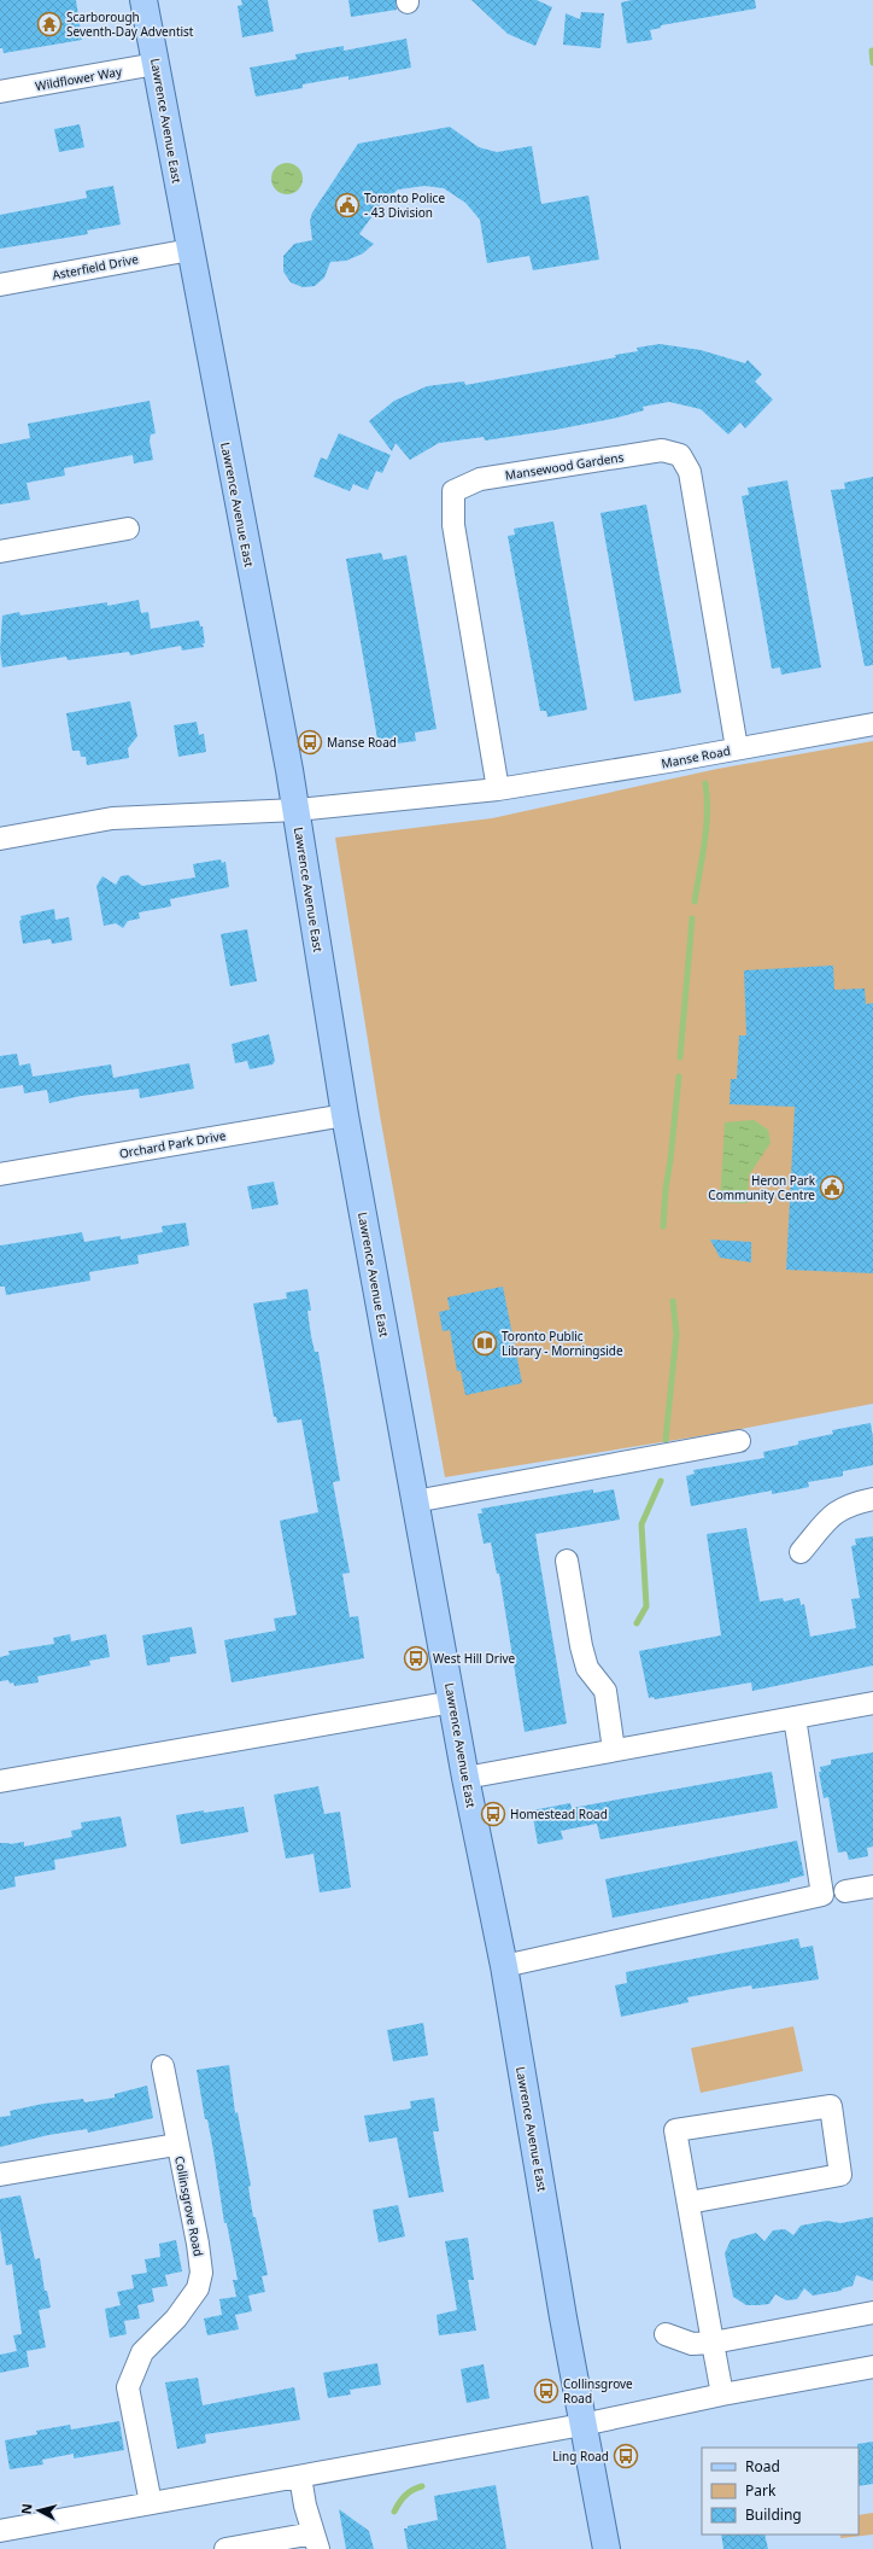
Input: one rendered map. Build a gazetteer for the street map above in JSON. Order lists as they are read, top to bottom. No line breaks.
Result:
{"streets":{"main road":["Lawrence Avenue East"],"street":["Wildflower Way","Asterfield Drive","Mansewood Gardens","Manse Road","Orchard Park Drive","Collinsgrove Road"]},"crossings":[["Wildflower Way","Lawrence Avenue East"],["Lawrence Avenue East","Asterfield Drive"],["Lawrence Avenue East","Manse Road"],["Lawrence Avenue East","Orchard Park Drive"],["Mansewood Gardens","Manse Road"]],"places":{"temple":["Scarborough Seventh-Day Adventist"],"public building":["Toronto Police - 43 Division","Heron Park Community Centre"],"bus stop":["Manse Road","West Hill Drive","Homestead Road","Collinsgrove Road","Ling Road"],"library":["Toronto Public Library - Morningside"]},"legend":["Road","Park","Building"],"north":"left"}
